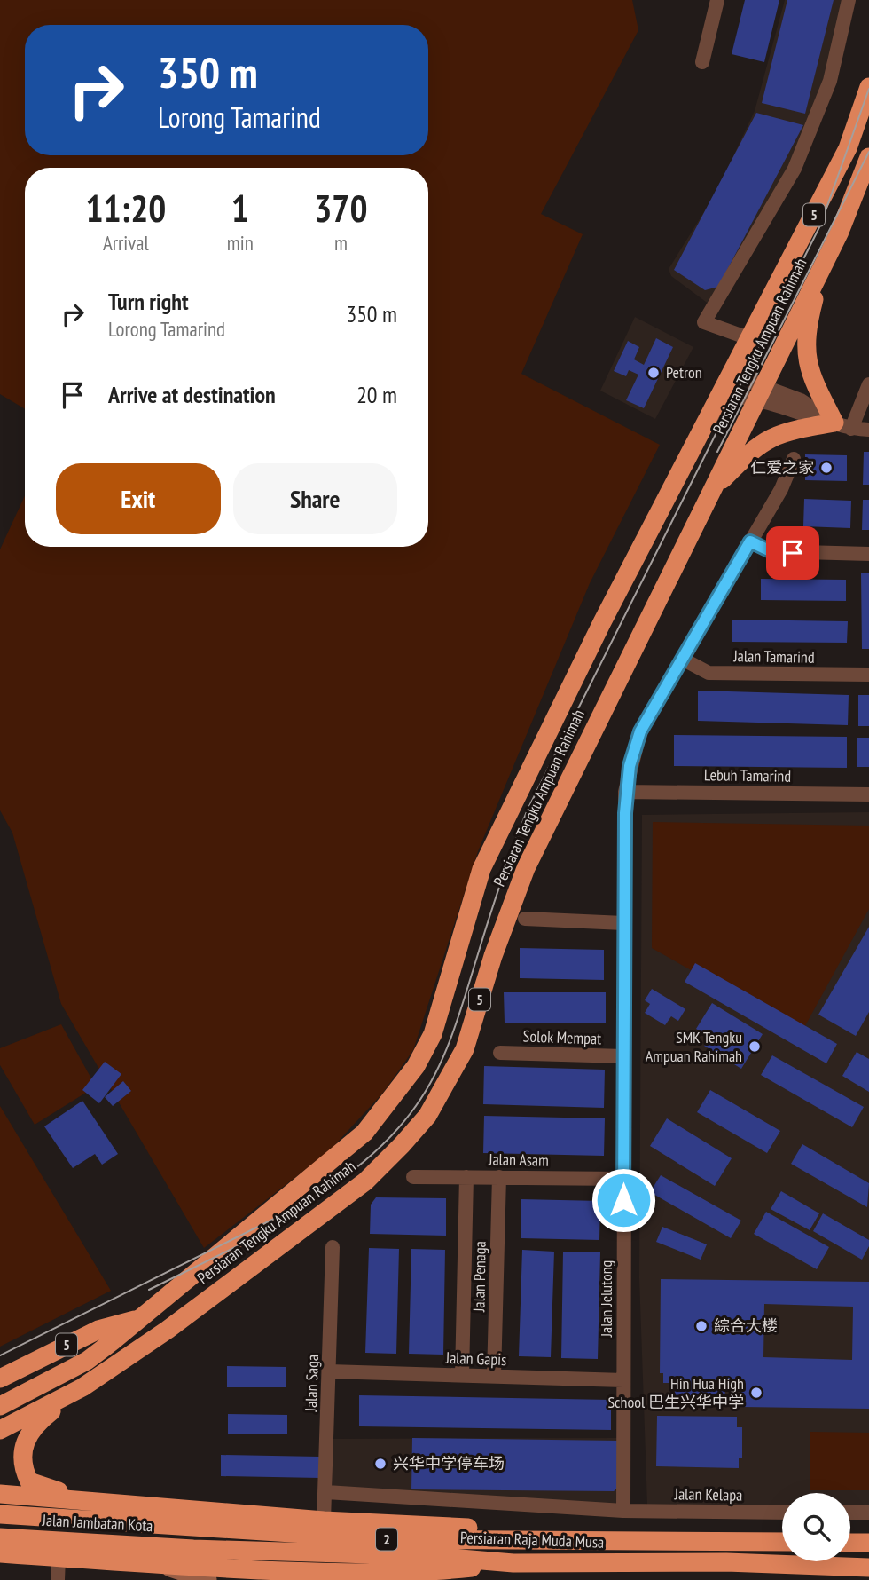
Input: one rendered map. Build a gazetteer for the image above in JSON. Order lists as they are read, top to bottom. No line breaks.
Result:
{"streets":{"highway":["5","Persiaran Tengku Ampuan Rahimah","Jalan Jambatan Kota","2","Persiaran Raja Muda Musa"],"street":["Jalan Tamarind","Lebuh Tamarind","Solok Mempat","Jalan Asam","Jalan Penaga","Jalan Jelutong","Jalan Gapis","Jalan Saga","Jalan Kelapa"]},"crossings":[["5","Persiaran Tengku Ampuan Rahimah"],["Jalan Tamarind","Jalan Jelutong"],["Lebuh Tamarind","Jalan Jelutong"],["Solok Mempat","Jalan Jelutong"],["Jalan Asam","Jalan Penaga"],["Jalan Asam","Jalan Jelutong"],["Jalan Penaga","Jalan Gapis"],["Jalan Jelutong","Jalan Gapis"],["Jalan Jelutong","Jalan Kelapa"],["Jalan Gapis","Jalan Saga"],["Jalan Saga","Jalan Kelapa"],["Jalan Jambatan Kota","Persiaran Raja Muda Musa"]],"places":["Petron","仁爱之家","SMK Tengku Ampuan Rahimah","綜合大楼","Hin Hua High School 巴生兴华中学","兴华中学停车场"],"page":{"turn":["350 m","Lorong Tamarind"],"eta":["11:20","Arrival","1","min","370","m"],"list":[{"name":"Turn right","note":"Lorong Tamarind","value":"350 m"},{"name":"Arrive at destination","value":"20 m"}],"buttons":["Exit","Share"]}}
